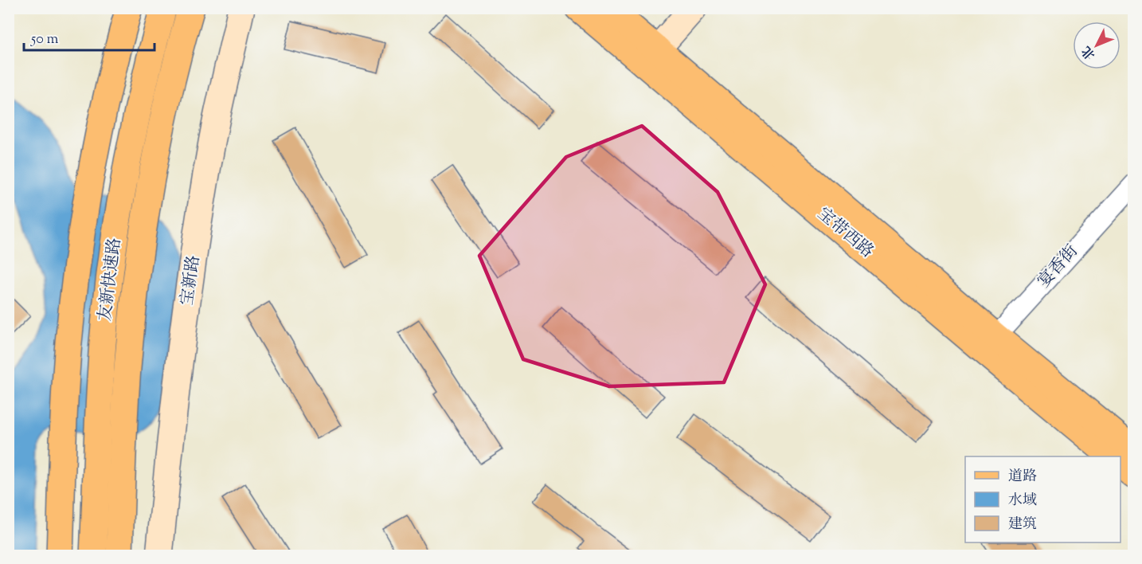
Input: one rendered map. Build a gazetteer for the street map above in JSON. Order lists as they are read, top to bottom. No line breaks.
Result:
{"streets":{"main road":["宝带西路","友新快速路"],"street":["宴香街","宝新路"]},"crossings":[["宝带西路","宴香街"]],"legend":["道路","水域","建筑"],"scale_bar":"50 m","north":"bottom left"}
